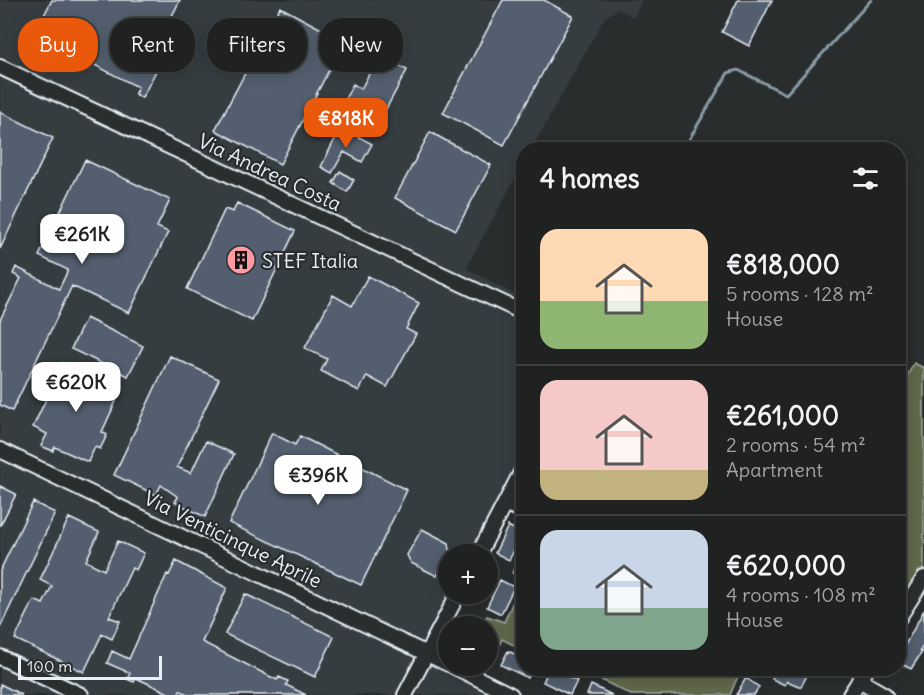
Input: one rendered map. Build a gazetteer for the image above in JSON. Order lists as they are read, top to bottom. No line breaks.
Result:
{"streets":{"street":["Via Andrea Costa","Via Venticinque Aprile"]},"places":{"building":["STEF Italia"]},"scale_bar":"100 m","page":{"chip":["Buy","Rent","Filters","New"],"price":["€818K","€261K","€620K","€396K"],"heading":"4 homes","list":[{"name":"€818,000","note":"5 rooms · 128 m² · House"},{"name":"€261,000","note":"2 rooms · 54 m² · Apartment"},{"name":"€620,000","note":"4 rooms · 108 m² · House"}],"map_buttons":["+","−"],"scale":"100 m"}}
